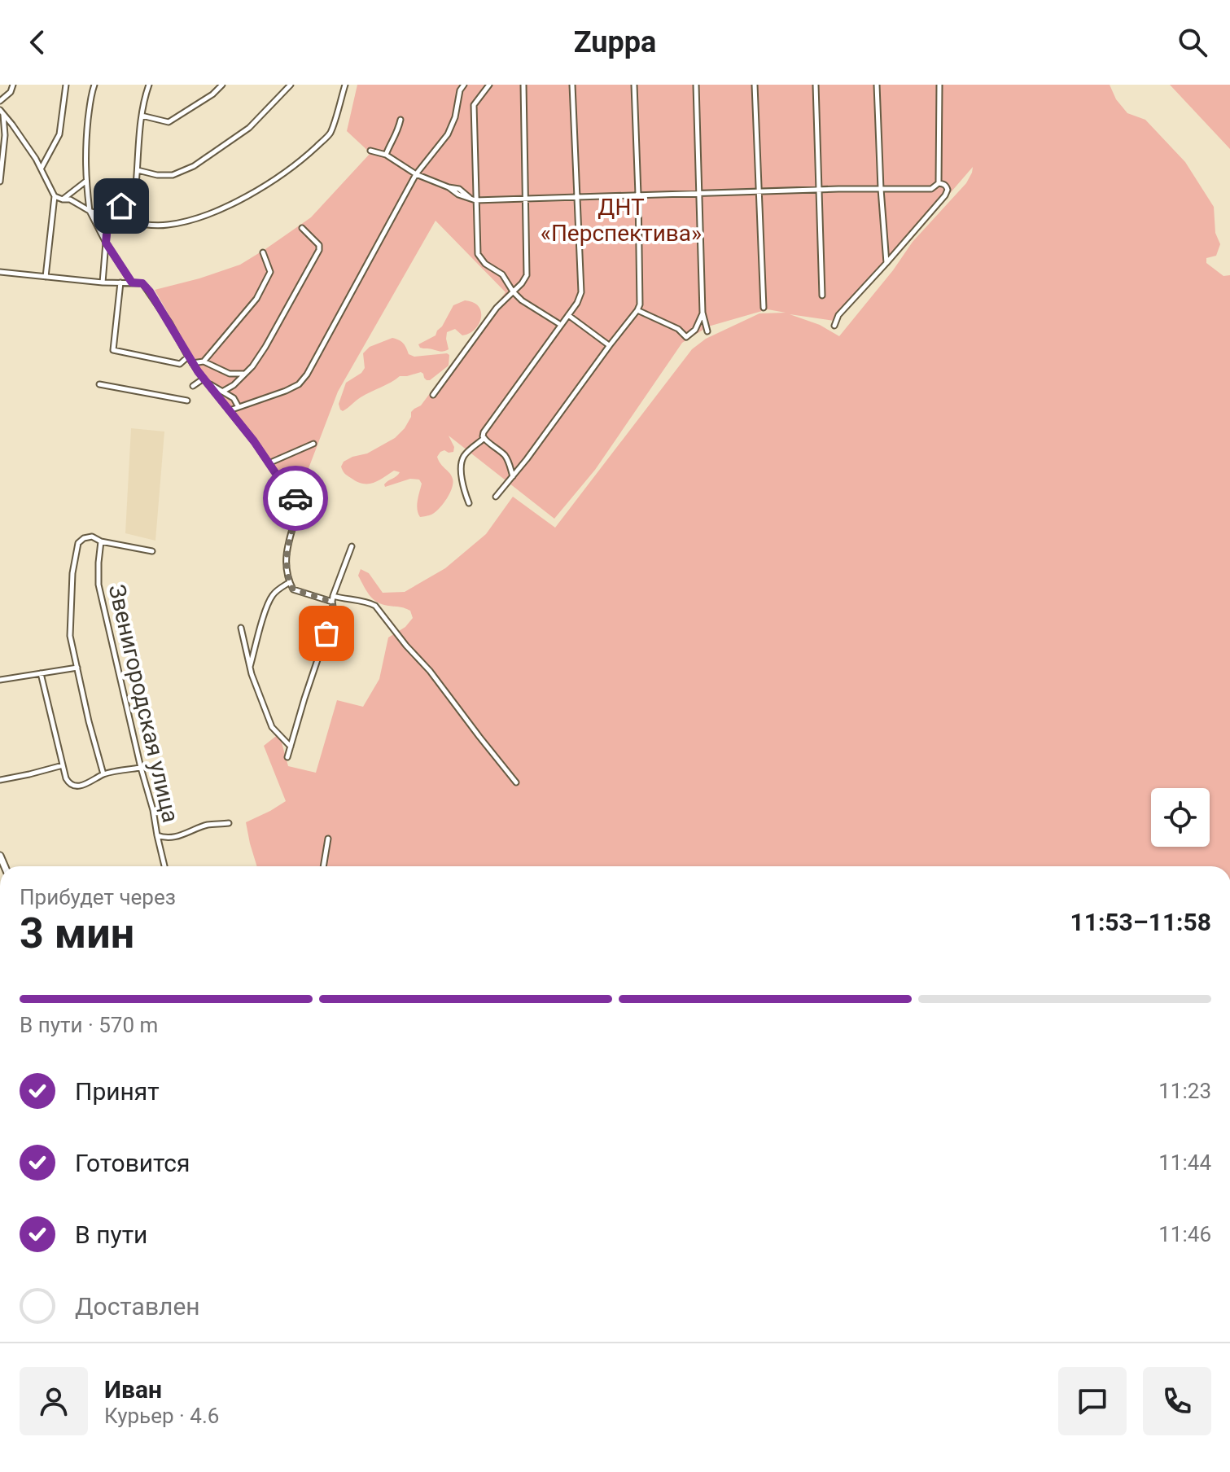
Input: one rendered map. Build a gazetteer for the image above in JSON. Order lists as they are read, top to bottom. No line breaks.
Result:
{"streets":{"street":["Звенигородская улица"]},"parks":["ДНТ «Перспектива»"],"page":{"header":"Zuppa","heading":["3 мин","Прибудет через","11:53–11:58"],"panel":["Иван","Курьер · 4.6"],"bar":"В пути · 570 m","list":[["Принят","11:23"],["Готовится","11:44"],["В пути","11:46"],"Доставлен"]}}
